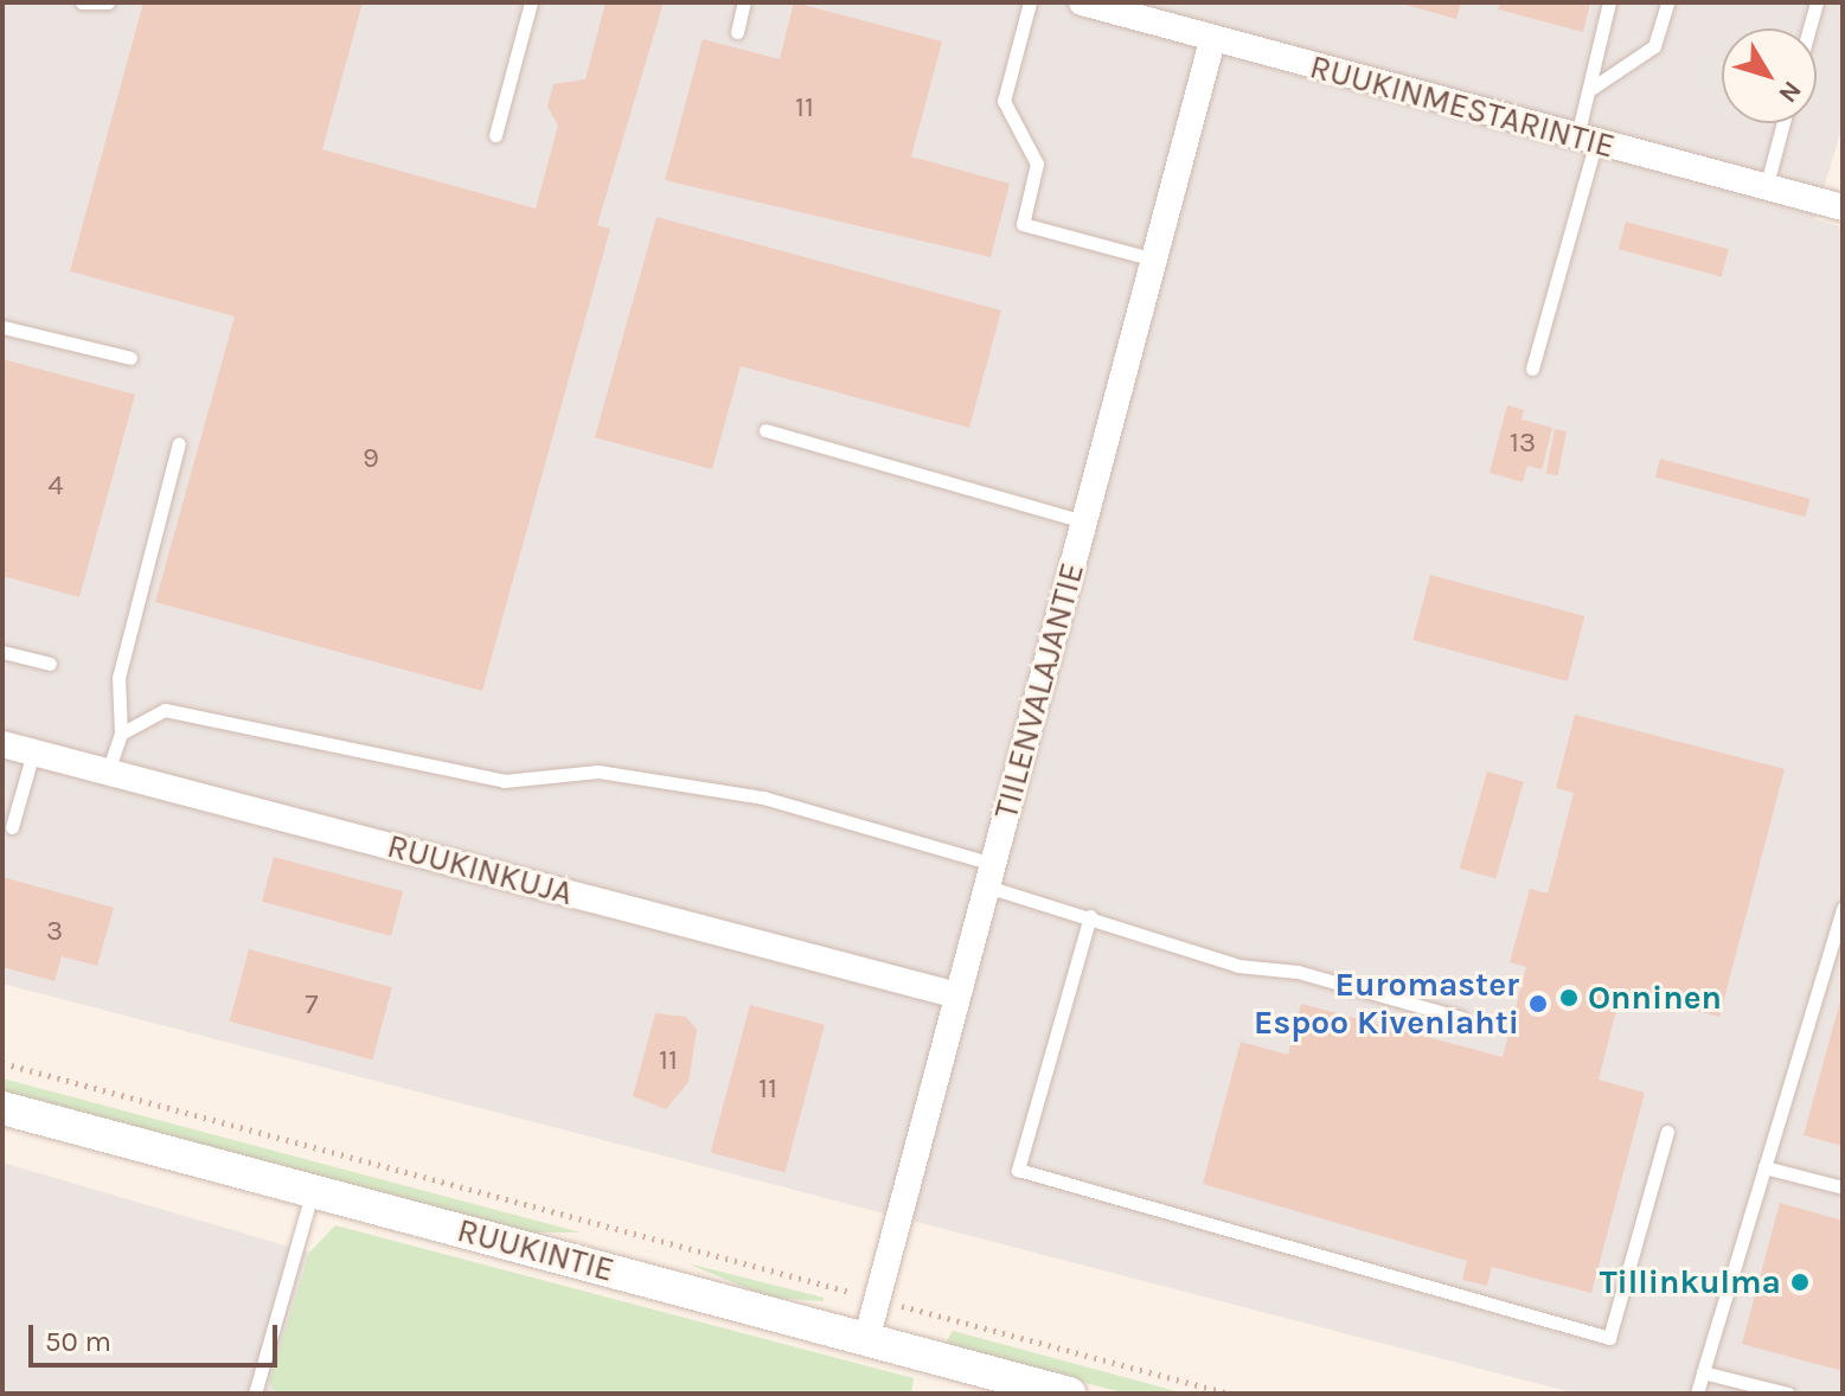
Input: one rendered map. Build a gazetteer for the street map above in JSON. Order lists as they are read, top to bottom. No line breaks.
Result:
{"streets":{"street":["RUUKINMESTARINTIE","TIILENVALAJANTIE","RUUKINKUJA","RUUKINTIE"]},"crossings":[["RUUKINMESTARINTIE","TIILENVALAJANTIE"],["TIILENVALAJANTIE","RUUKINKUJA"],["TIILENVALAJANTIE","RUUKINTIE"]],"places":["Onninen","Euromaster Espoo Kivenlahti","Tillinkulma"],"house_numbers":["11","13","9","4","3","7","11","11"],"scale_bar":"50 m","north":"bottom right"}
